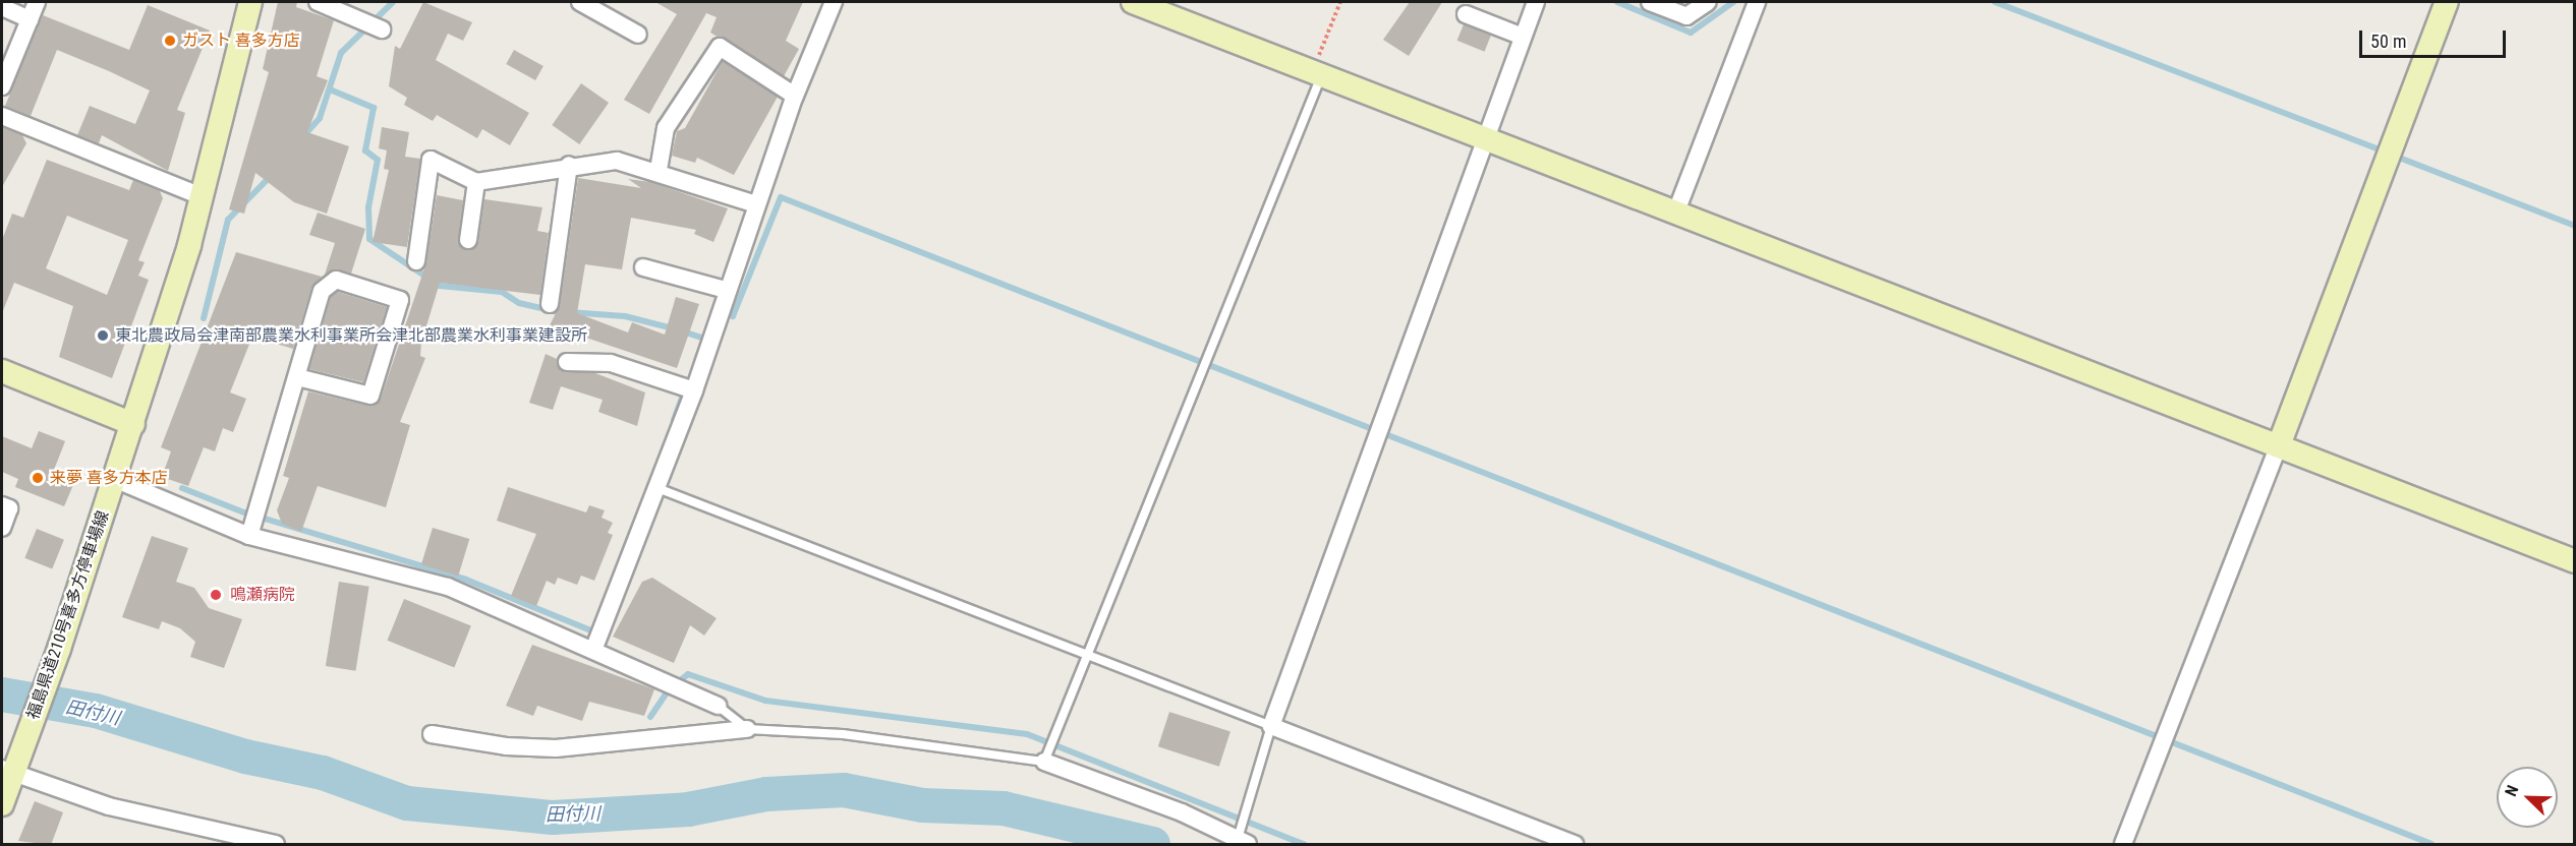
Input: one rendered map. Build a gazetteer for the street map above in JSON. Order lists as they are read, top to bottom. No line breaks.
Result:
{"streets":{"street":["福島県道210号喜多方停車場線"]},"water":["田付川"],"places":["ガスト 喜多方店","東北農政局会津南部農業水利事業所会津北部農業水利事業建設所","来夢 喜多方本店","鳴瀬病院"],"scale_bar":"50 m","north":"top left"}
